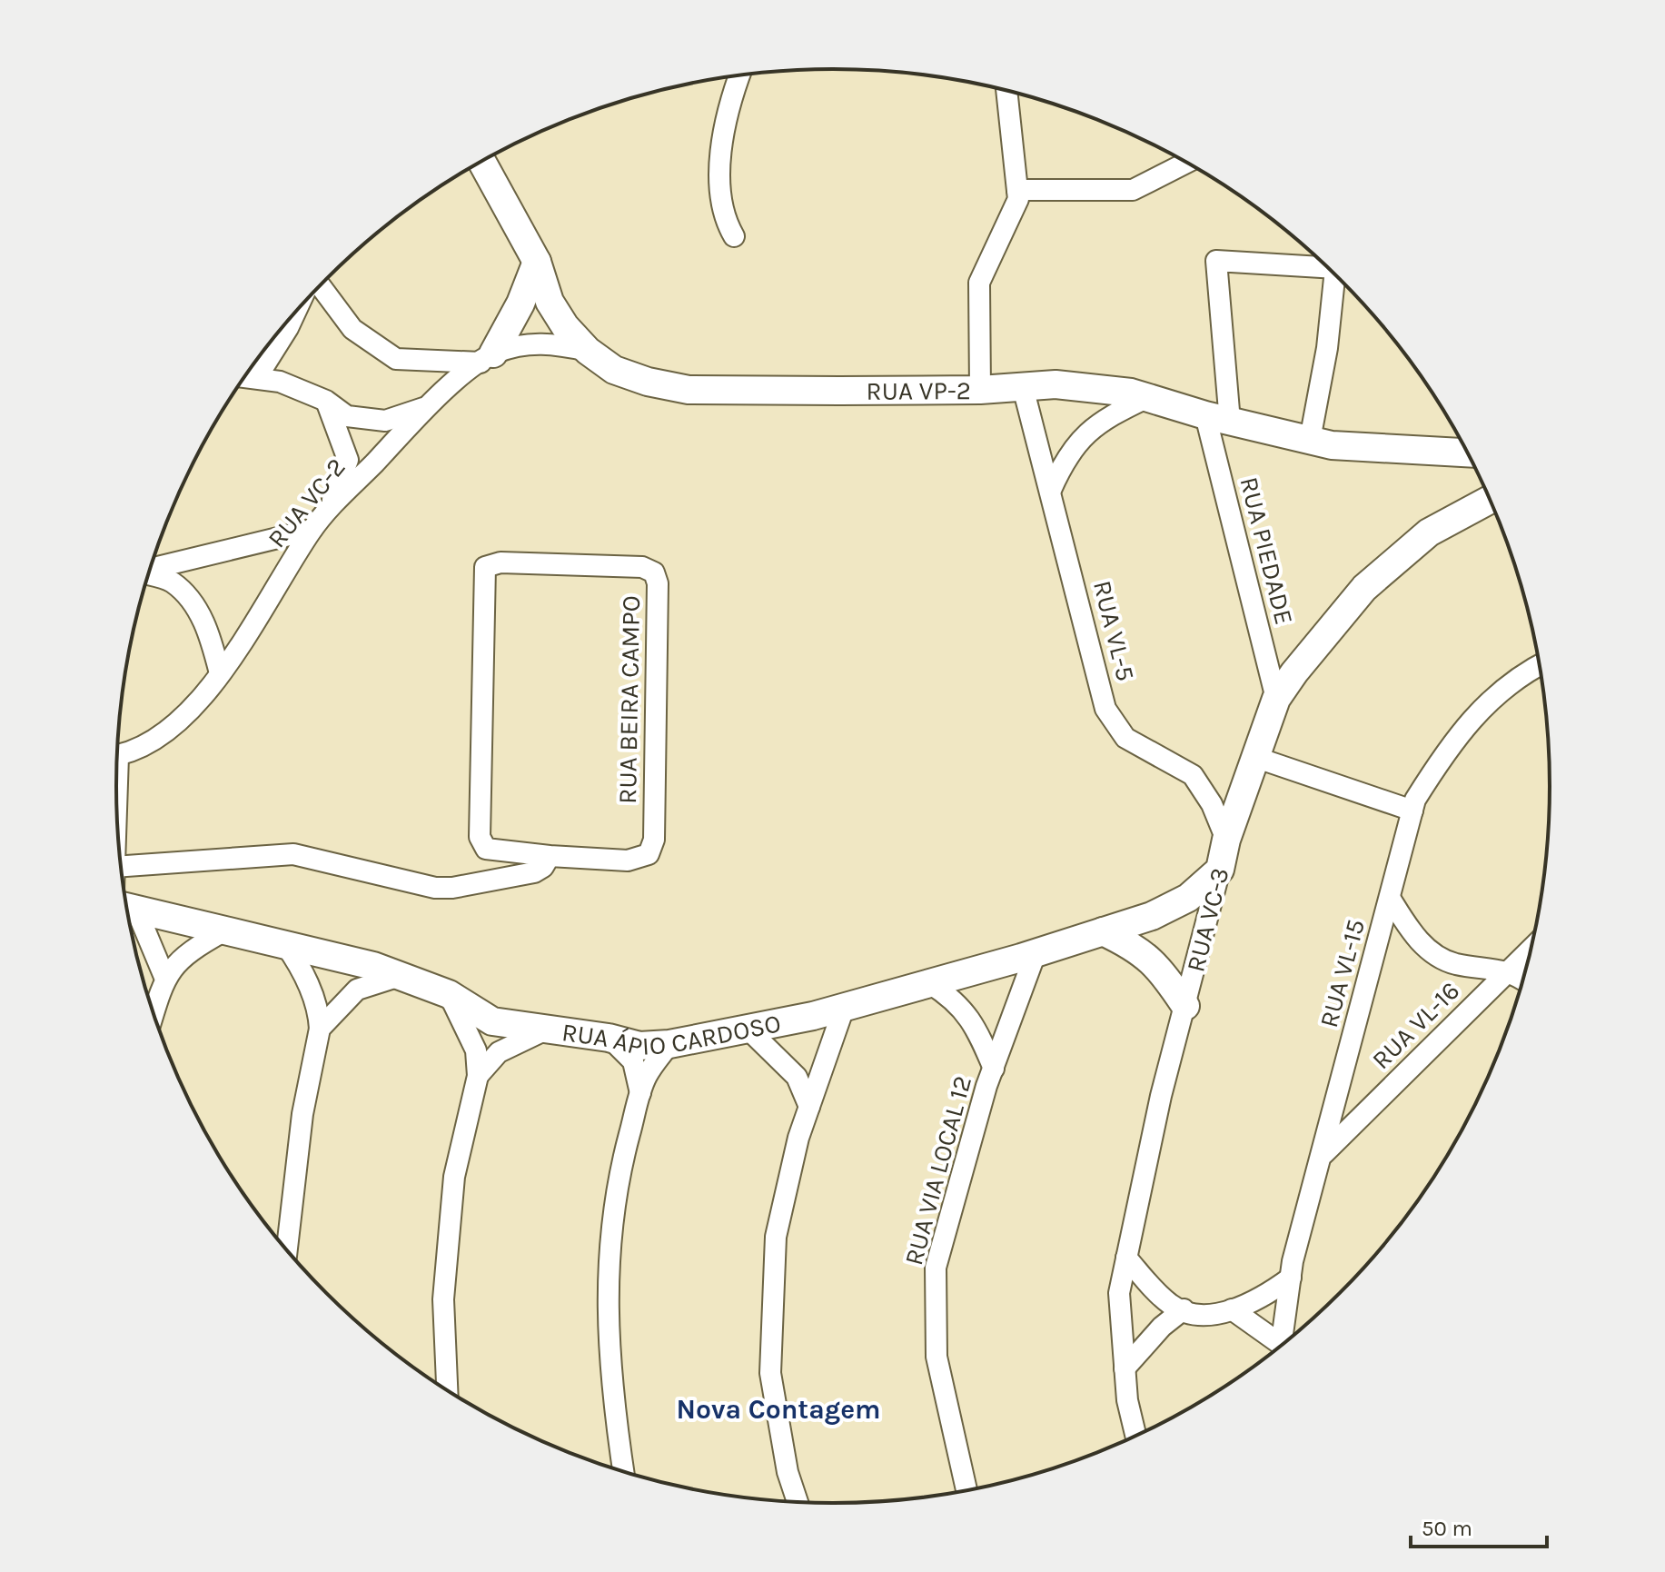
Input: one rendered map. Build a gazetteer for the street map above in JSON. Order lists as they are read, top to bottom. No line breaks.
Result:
{"streets":{"street":["RUA VP-2","RUA VC-2","RUA PIEDADE","RUA VL-5","RUA BEIRA CAMPO","RUA VC-3","RUA VL-15","RUA ÁPIO CARDOSO","RUA VL-16","RUA VIA LOCAL 12"]},"crossings":[["RUA VP-2","RUA VC-2"],["RUA VP-2","RUA PIEDADE"],["RUA VP-2","RUA VL-5"],["RUA PIEDADE","RUA VC-3"],["RUA VL-5","RUA VC-3"],["RUA VC-3","RUA ÁPIO CARDOSO"],["RUA VL-15","RUA VL-16"],["RUA ÁPIO CARDOSO","RUA VIA LOCAL 12"]],"districts":["Nova Contagem"],"scale_bar":"50 m"}
